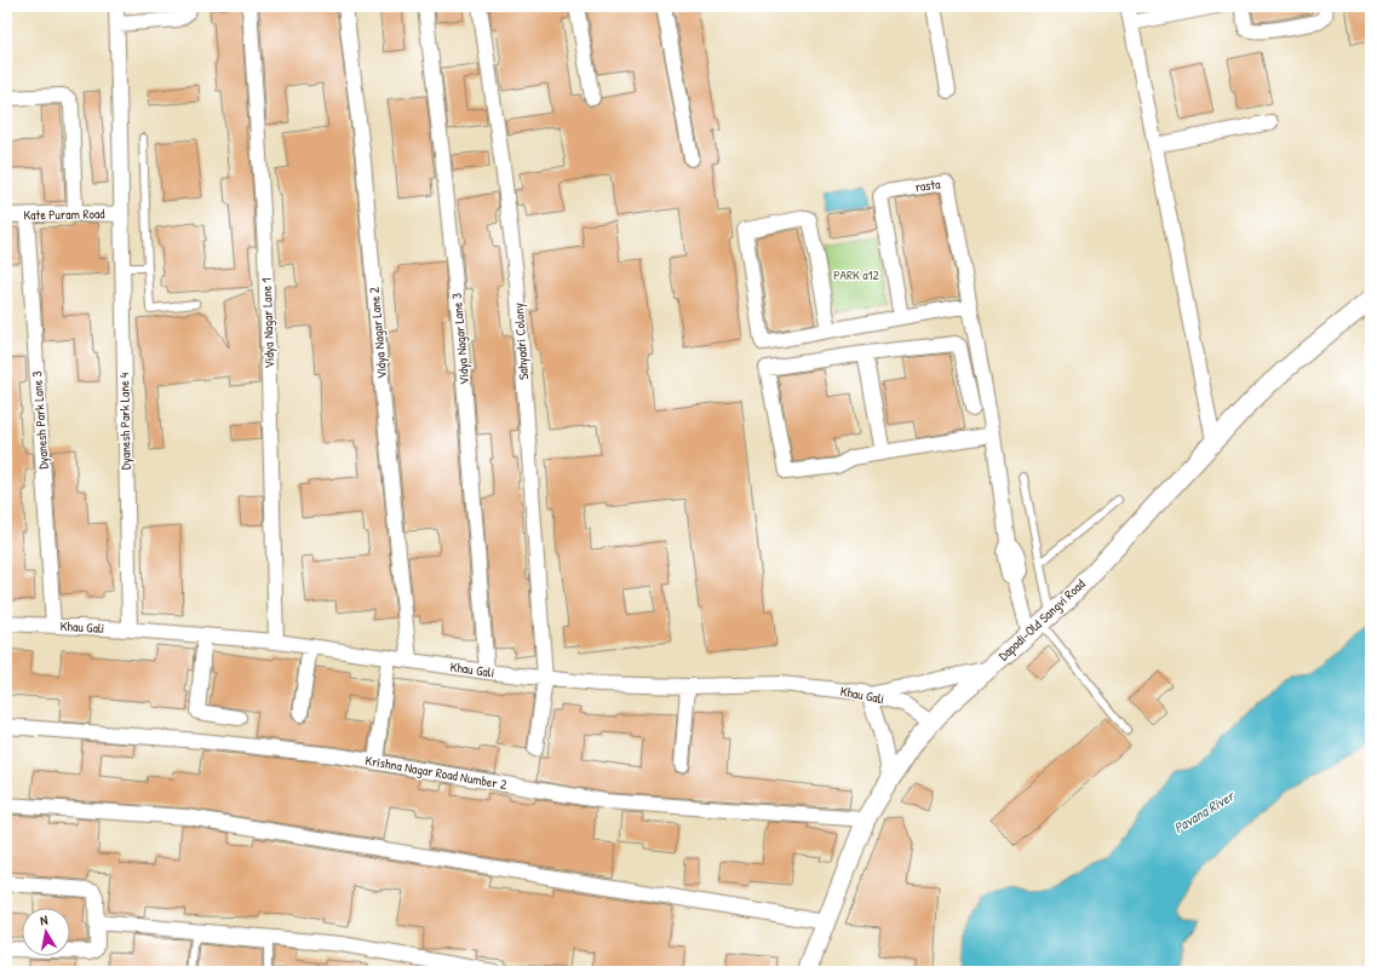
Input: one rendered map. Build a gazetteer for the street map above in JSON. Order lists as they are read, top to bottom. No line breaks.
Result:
{"streets":{"street":["rasta","Kate Puram Road","Vidya Nagar Lane 1","Vidya Nagar Lane 2","Vidya Nagar Lane 3","Sahyadri Colony","Dyanesh Park Lane 3","Dyanesh Park Lane 4","Dapodi-Old Sangvi Road","Khau Gali","Krishna Nagar Road Number 2"]},"crossings":[["rasta","Dapodi-Old Sangvi Road"],["Kate Puram Road","Dyanesh Park Lane 3"],["Kate Puram Road","Dyanesh Park Lane 4"],["Vidya Nagar Lane 1","Khau Gali"],["Vidya Nagar Lane 2","Khau Gali"],["Vidya Nagar Lane 3","Khau Gali"],["Sahyadri Colony","Khau Gali"],["Dyanesh Park Lane 3","Khau Gali"],["Dyanesh Park Lane 4","Khau Gali"],["Dapodi-Old Sangvi Road","Khau Gali"],["Dapodi-Old Sangvi Road","Krishna Nagar Road Number 2"]],"water":["Pavana River"],"parks":["PARK a12"],"north":"top"}
